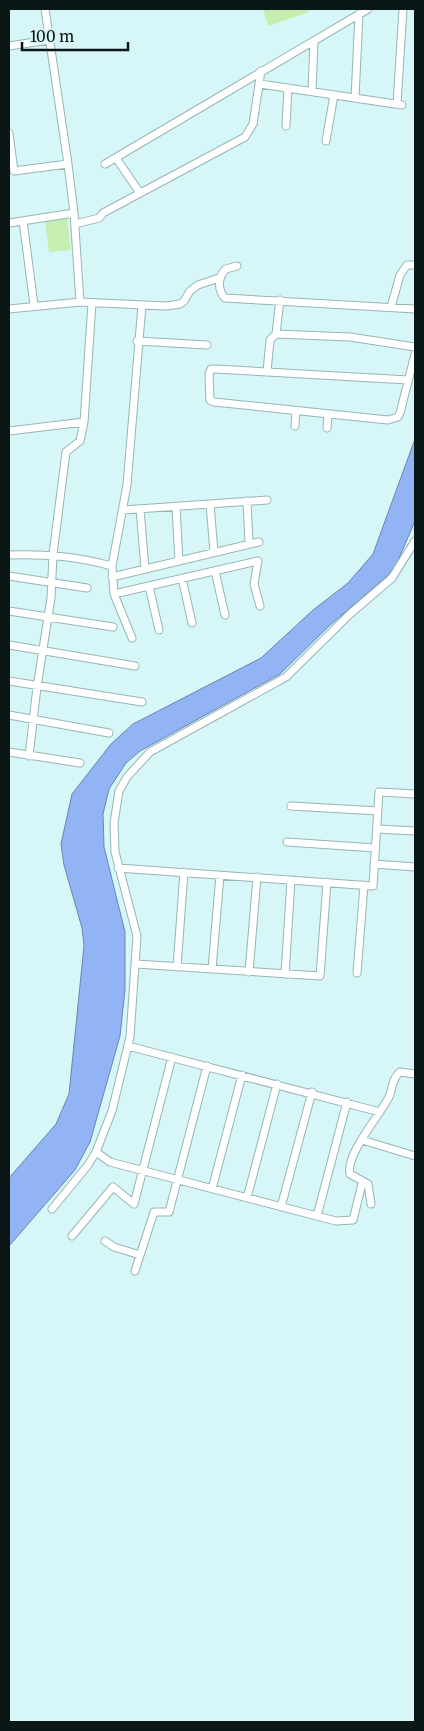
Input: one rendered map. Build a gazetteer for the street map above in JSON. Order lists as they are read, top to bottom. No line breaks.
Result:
{"scale_bar":"100 m"}
